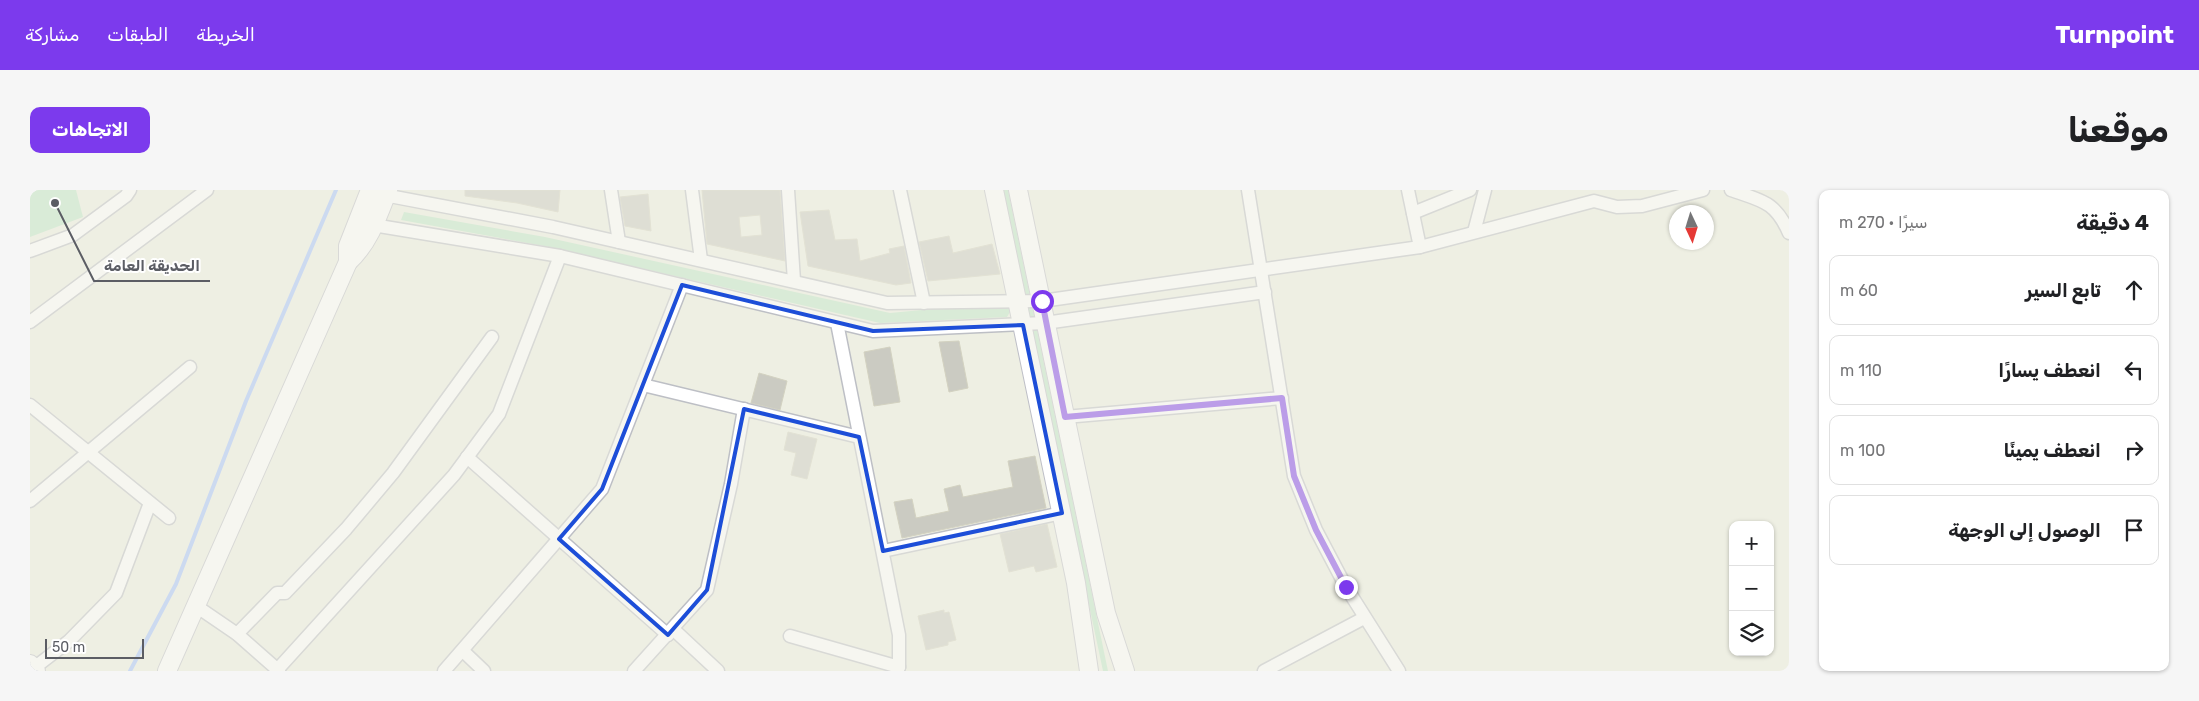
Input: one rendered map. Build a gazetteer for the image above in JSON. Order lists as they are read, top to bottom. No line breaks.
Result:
{"places":["الحديقة العامة"],"scale_bar":"50 m","north":"bottom","page":{"header":"Turnpoint","nav":["الخريطة","الطبقات","مشاركة"],"buttons":"الاتجاهات","title":"موقعنا","heading":["4 دقيقة","سيرًا · 270 m"],"list":[["تابع السير","60 m"],["انعطف يسارًا","110 m"],["انعطف يمينًا","100 m"],"الوصول إلى الوجهة"],"map_buttons":["+","−"],"scale":"50 m"}}
